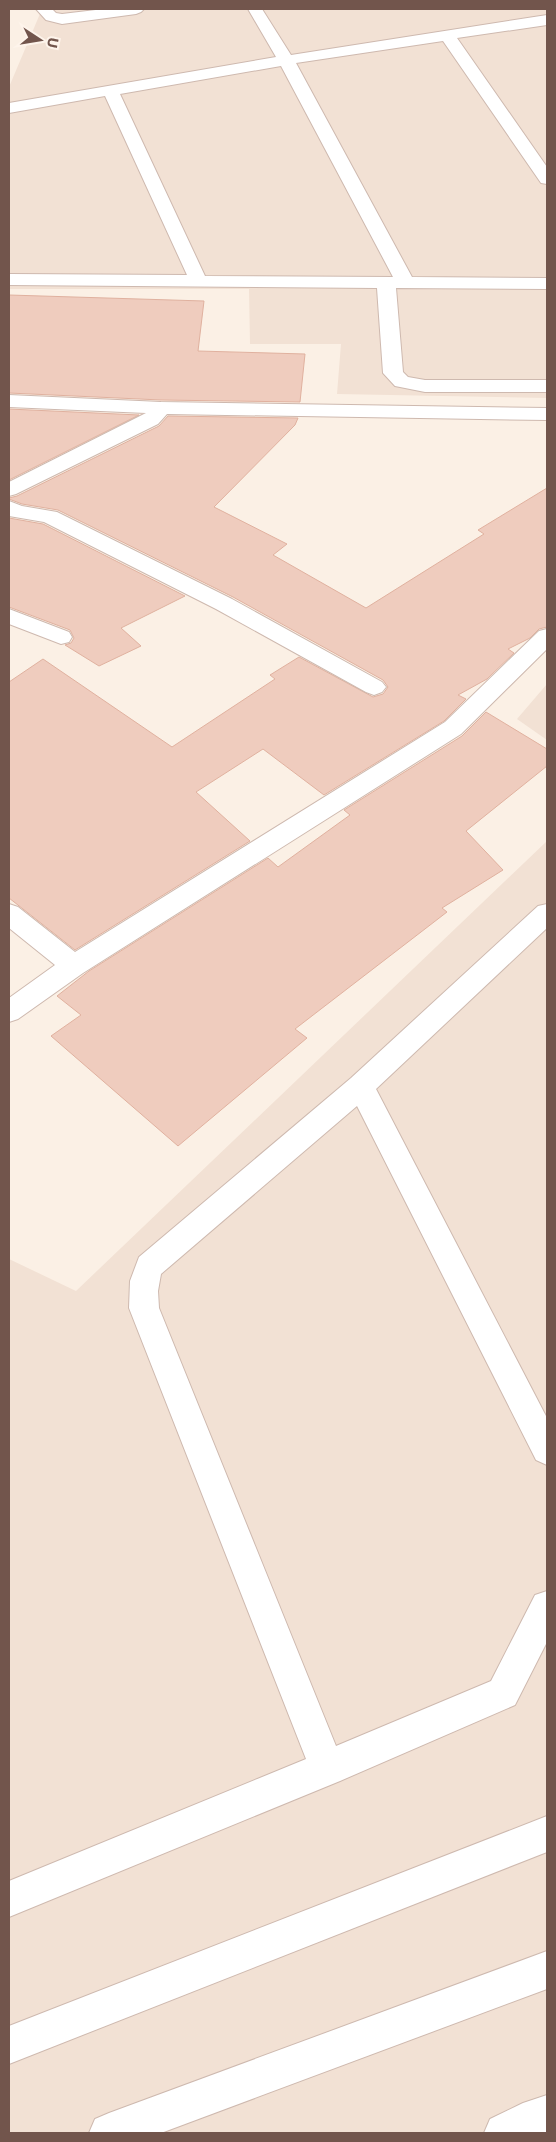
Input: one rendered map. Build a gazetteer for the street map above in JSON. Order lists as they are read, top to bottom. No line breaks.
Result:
{"north":"right"}
